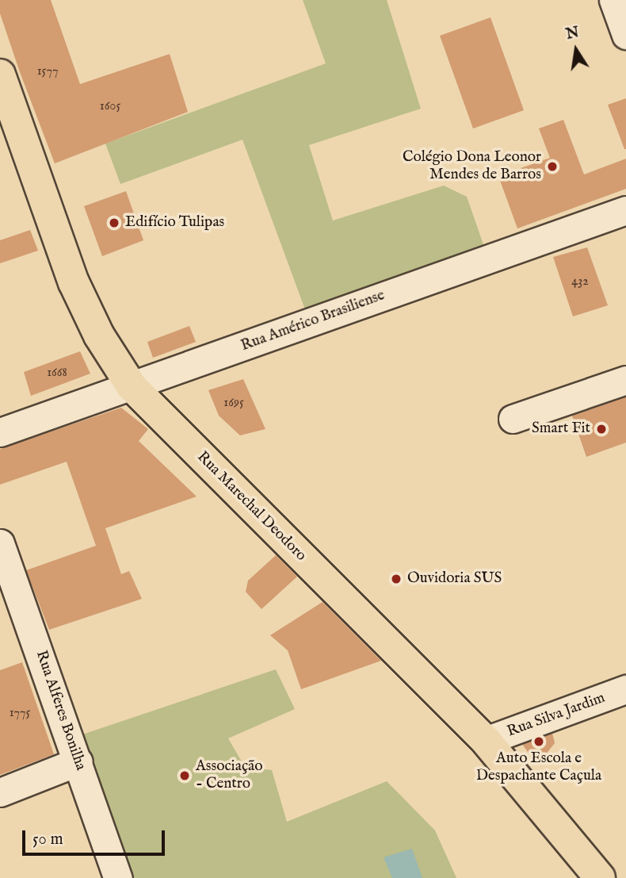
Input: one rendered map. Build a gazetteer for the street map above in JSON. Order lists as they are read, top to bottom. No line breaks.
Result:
{"streets":{"main road":["Rua Marechal Deodoro"],"street":["Rua Américo Brasiliense","Rua Alferes Bonilha","Rua Silva Jardim"]},"crossings":[["Rua Américo Brasiliense","Rua Marechal Deodoro"],["Rua Marechal Deodoro","Rua Silva Jardim"]],"places":["Colégio Dona Leonor Mendes de Barros","Edifício Tulipas","Smart Fit","Ouvidoria SUS","Auto Escola e Despachante Caçula","Associação - Centro"],"house_numbers":["1577","1605","432","1668","1695","1775"],"scale_bar":"50 m","north":"top"}
